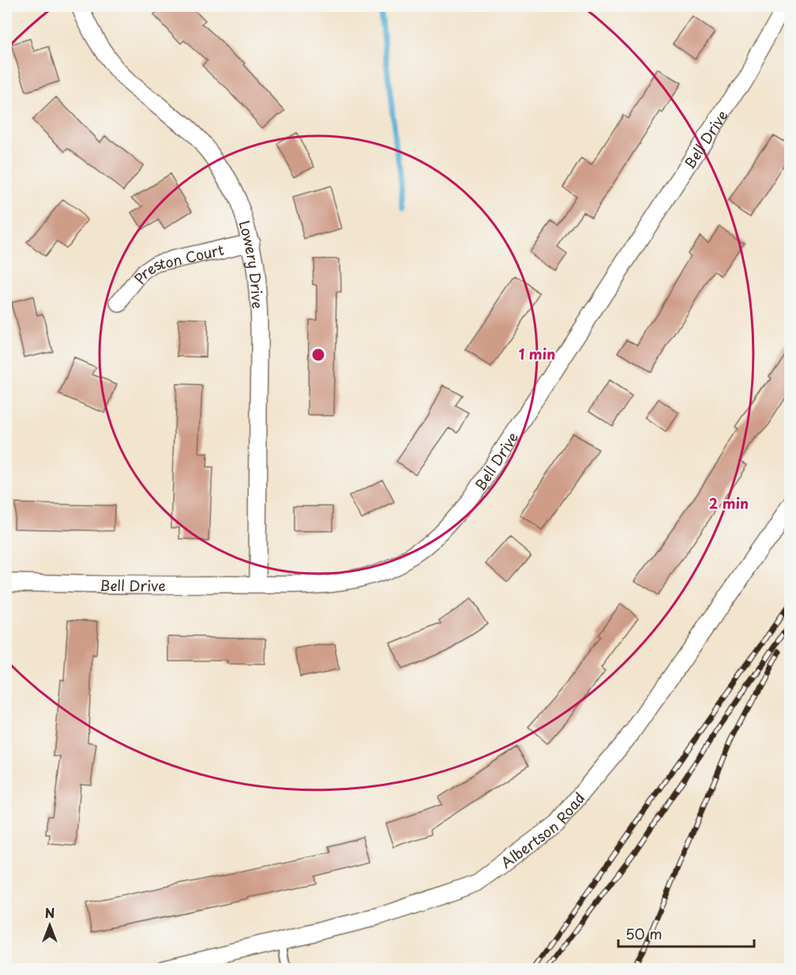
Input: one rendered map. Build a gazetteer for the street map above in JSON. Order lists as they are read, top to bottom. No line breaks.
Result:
{"streets":{"street":["Bell Drive","Lowery Drive","Preston Court","Albertson Road"]},"crossings":[["Bell Drive","Lowery Drive"],["Lowery Drive","Preston Court"]],"scale_bar":"50 m","north":"top","rings":["1 min","2 min"]}
